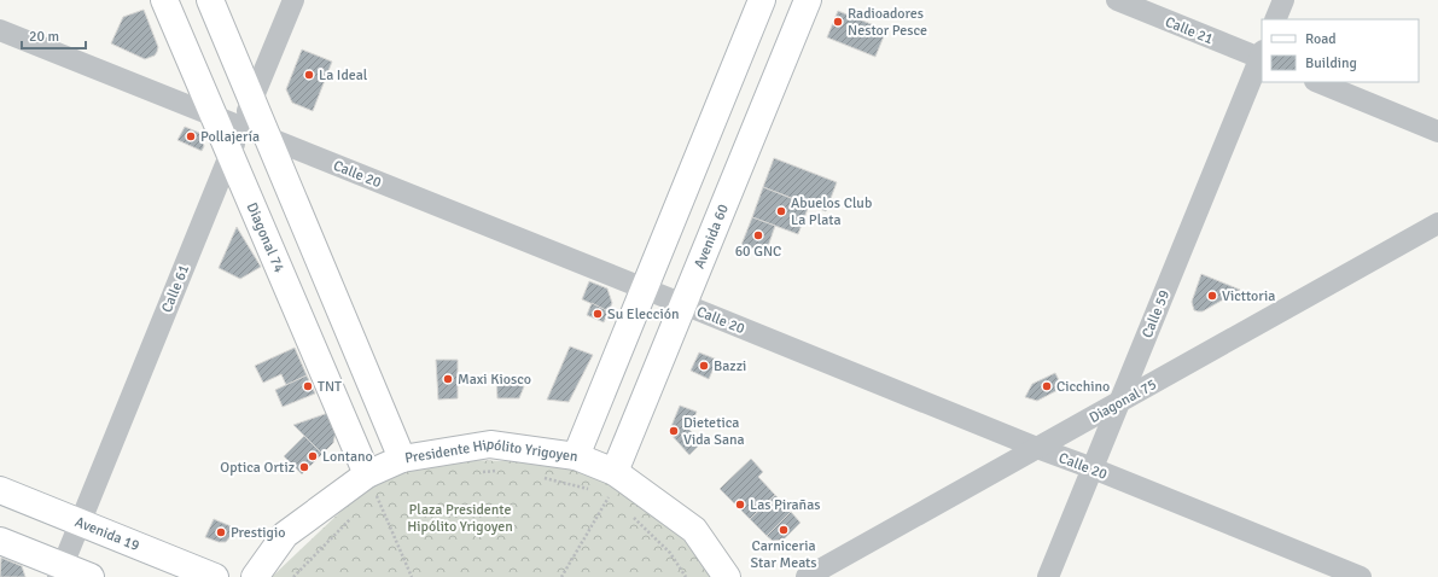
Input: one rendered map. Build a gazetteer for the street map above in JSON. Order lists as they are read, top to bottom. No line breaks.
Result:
{"streets":{"main road":["Avenida 60","Diagonal 74","Presidente Hipólito Yrigoyen","Avenida 19"],"street":["Calle 21","Calle 20","Calle 61","Calle 59","Diagonal 75"]},"crossings":[["Calle 21","Calle 59"],["Calle 20","Avenida 60"],["Calle 20","Diagonal 74"],["Calle 20","Calle 61"],["Calle 20","Calle 59"],["Calle 20","Diagonal 75"],["Avenida 60","Presidente Hipólito Yrigoyen"],["Diagonal 74","Calle 61"],["Diagonal 74","Presidente Hipólito Yrigoyen"],["Calle 61","Avenida 19"],["Calle 59","Diagonal 75"]],"parks":["Plaza Presidente Hipólito Yrigoyen"],"places":["Radioadores Nestor Pesce","La Ideal","Pollajería","Abuelos Club La Plata","60 GNC","Victtoria","Su Elección","Bazzi","Maxi Kiosco","TNT","Cicchino","Dietetica Vida Sana","Lontano","Optica Ortiz","Las Pirañas","Carniceria Star Meats","Prestigio"],"legend":["Road","Building"],"scale_bar":"20 m"}
